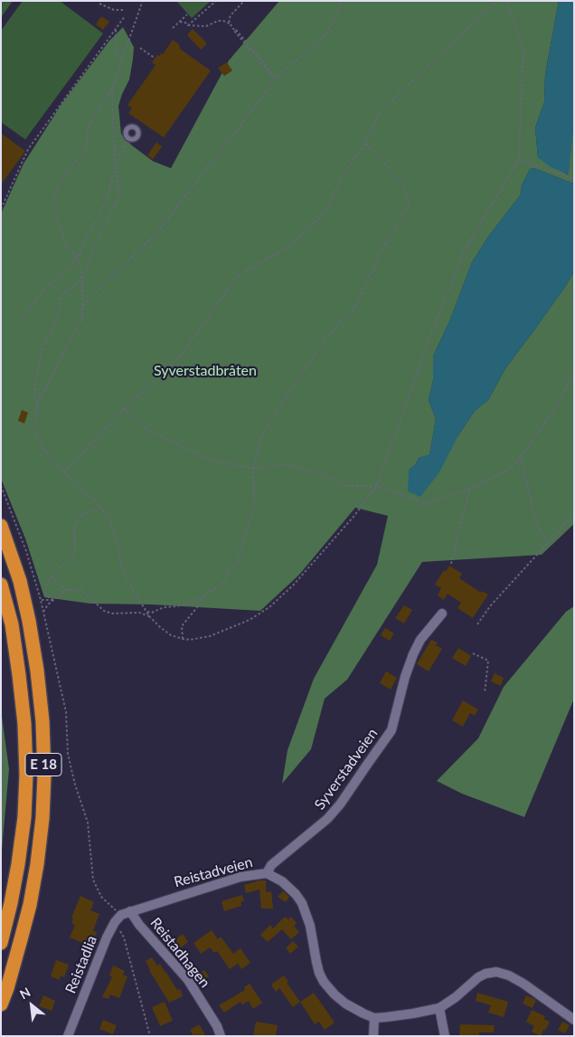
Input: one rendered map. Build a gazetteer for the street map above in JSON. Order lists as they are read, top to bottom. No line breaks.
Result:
{"streets":{"highway":["E 18"],"street":["Syverstadveien","Reistadveien","Reistadhagen","Reistadlia"]},"crossings":[["Syverstadveien","Reistadveien"],["Reistadveien","Reistadhagen"],["Reistadveien","Reistadlia"],["Reistadhagen","Reistadlia"]],"parks":["Syverstadbråten"],"north":"top left"}
